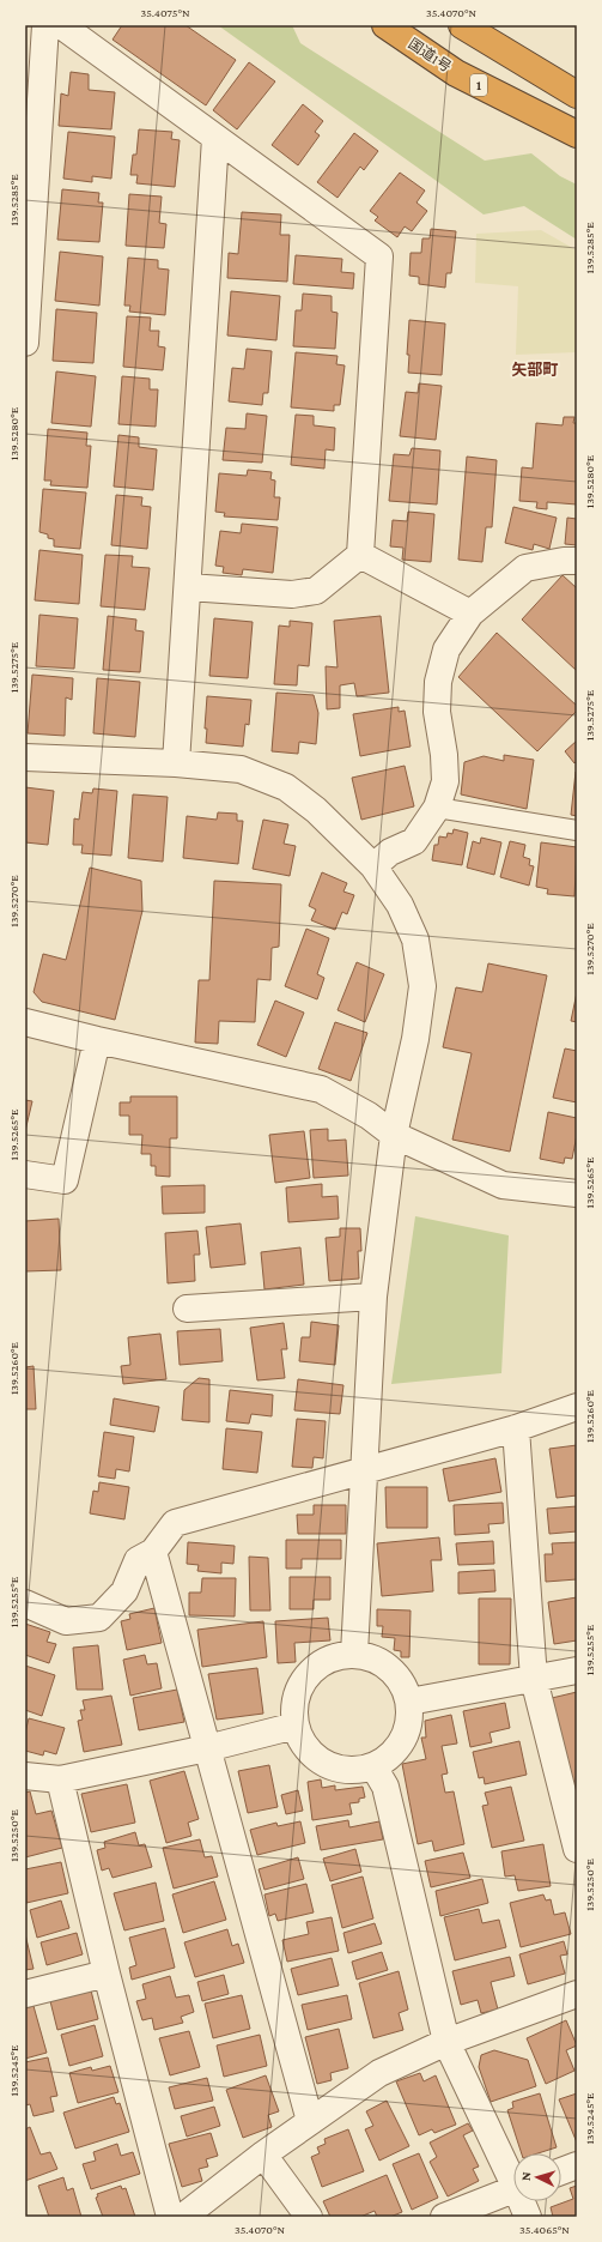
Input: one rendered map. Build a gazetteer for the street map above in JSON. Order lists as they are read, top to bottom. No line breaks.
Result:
{"streets":{"highway":["国道1号","1"]},"districts":["矢部町"],"north":"left","coordinates":["35.4075°N","35.4070°N","139.5285°E","139.5280°E","139.5275°E","139.5270°E","139.5265°E","139.5260°E","139.5255°E","139.5250°E","139.5245°E","35.4065°N"]}
